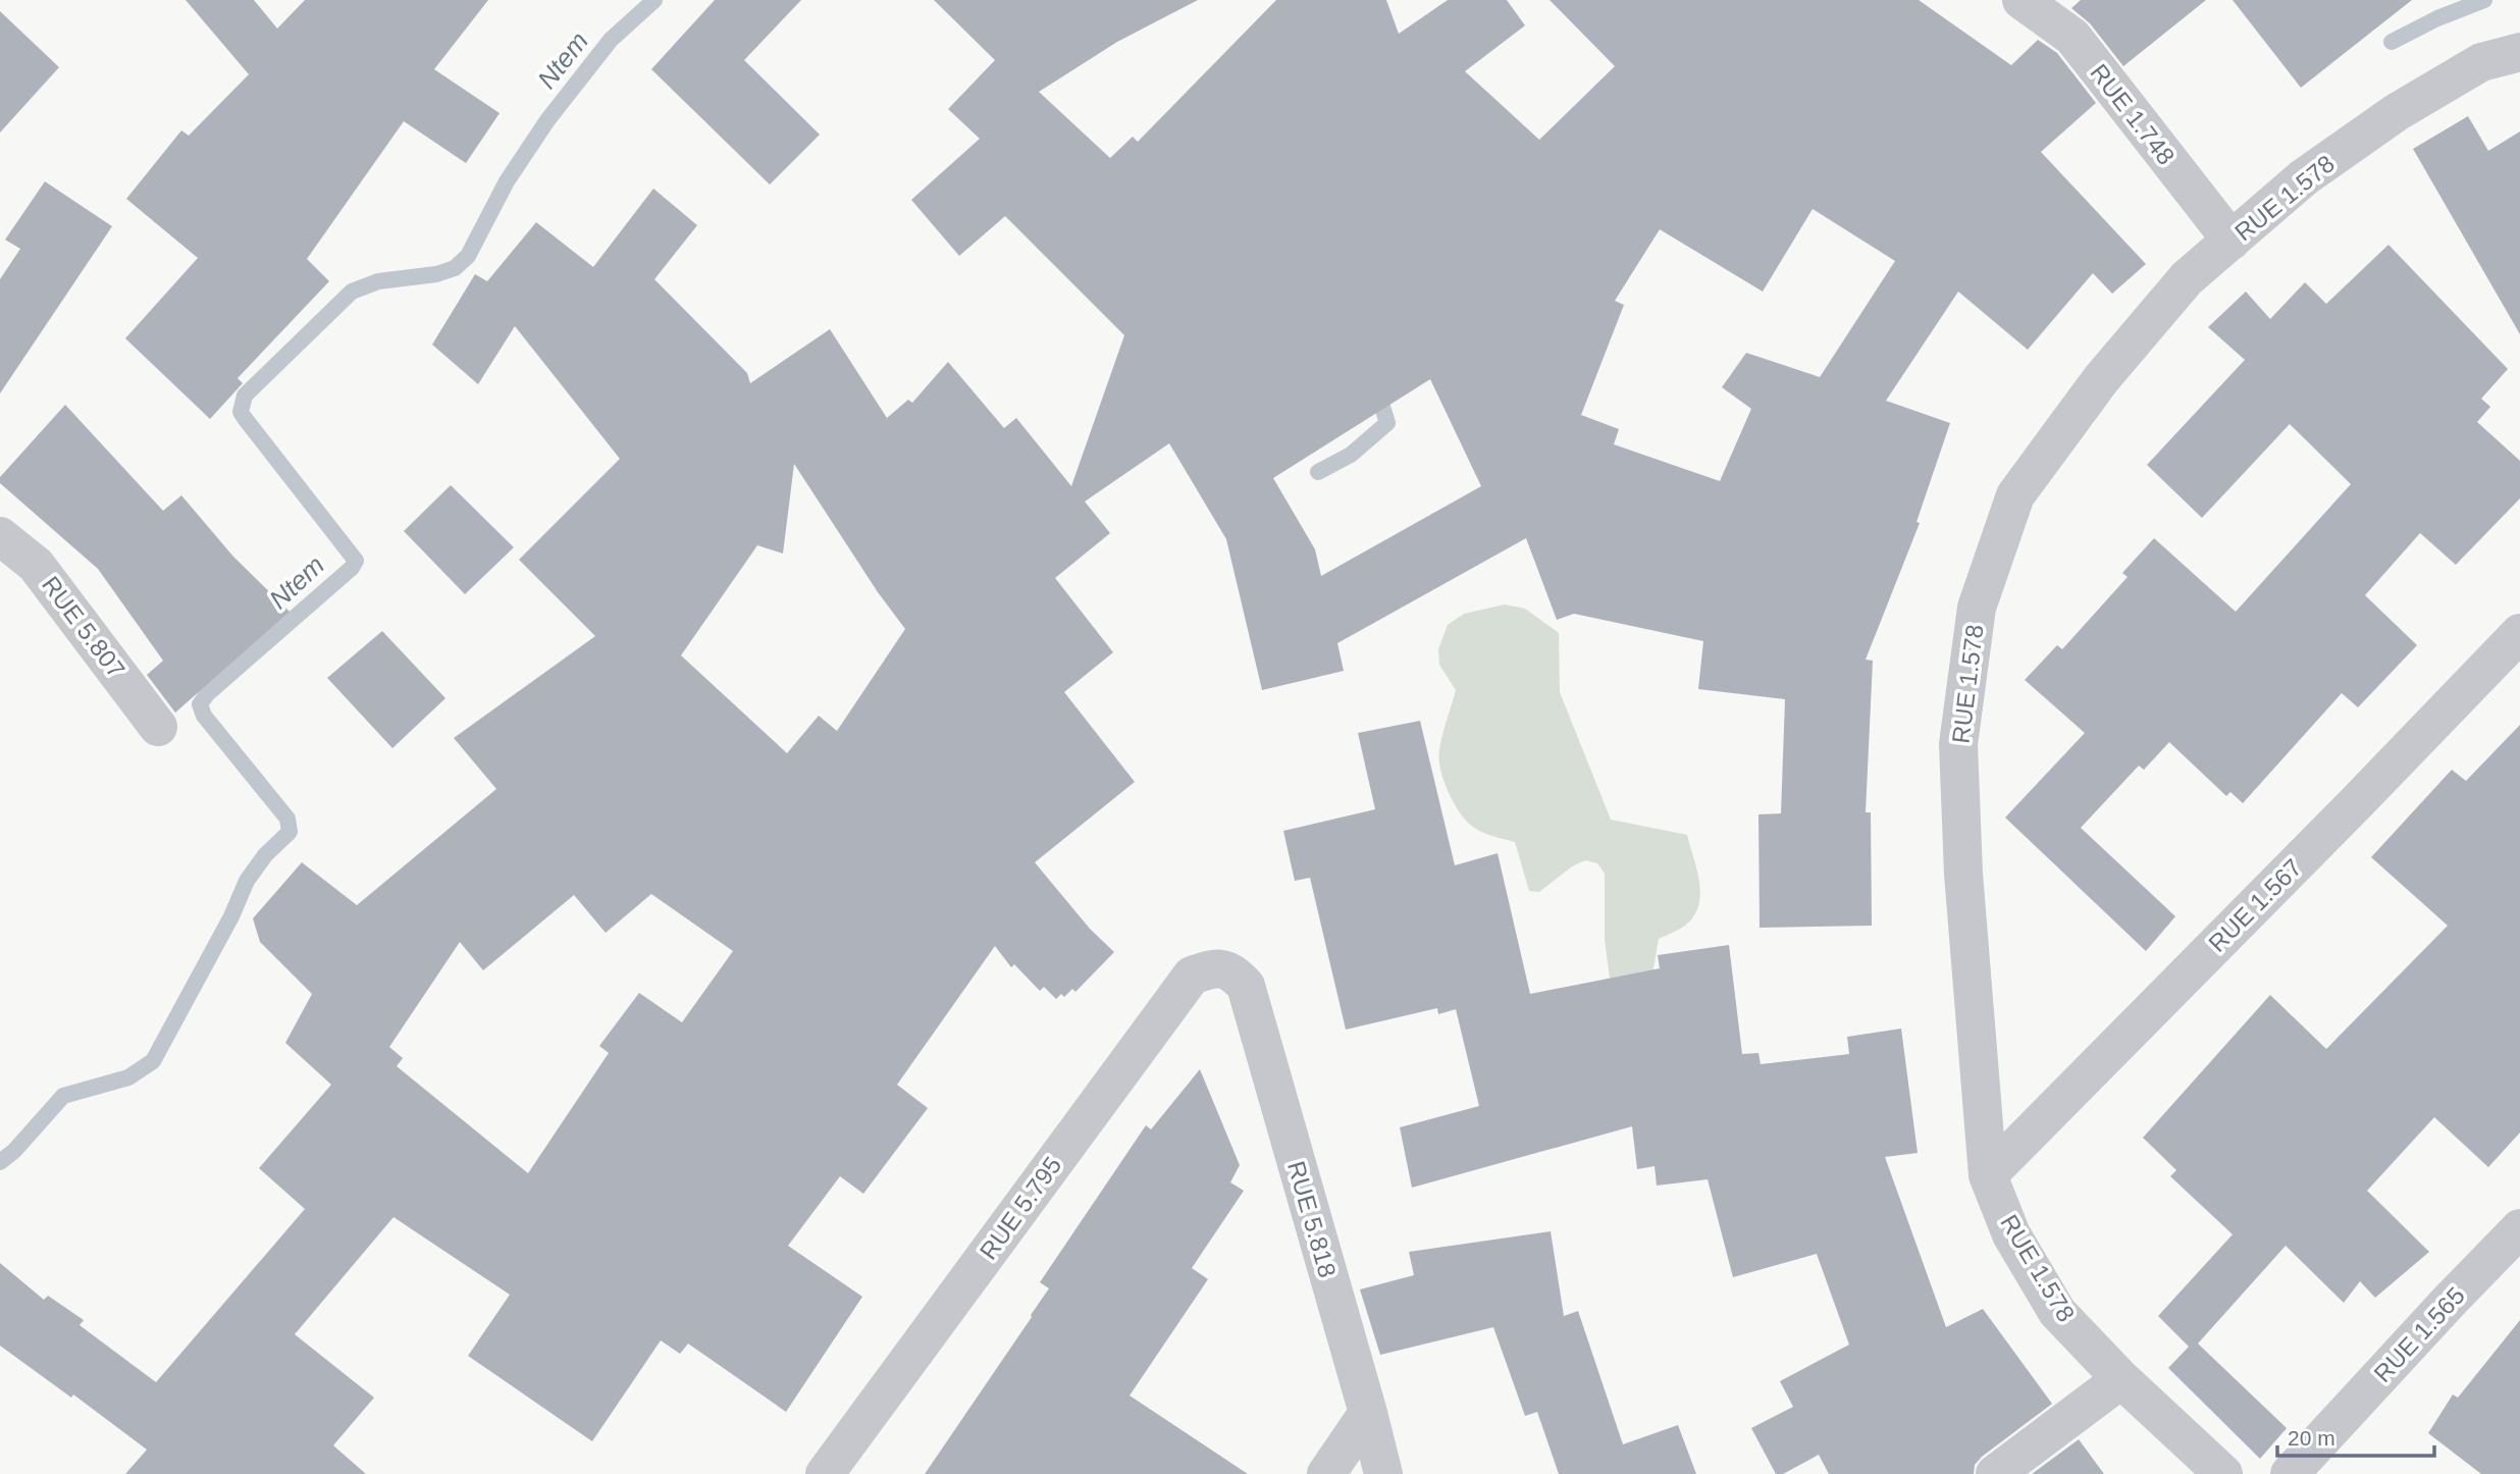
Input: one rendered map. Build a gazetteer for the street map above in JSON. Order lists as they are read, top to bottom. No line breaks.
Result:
{"streets":{"street":["RUE 1.748","RUE 1.578","RUE 5.807","RUE 1.567","RUE 5.795","RUE 5.818","RUE 1.565"]},"crossings":[["RUE 1.748","RUE 1.578"],["RUE 1.578","RUE 1.567"],["RUE 5.795","RUE 5.818"]],"water":["Ntem"],"scale_bar":"20 m"}
